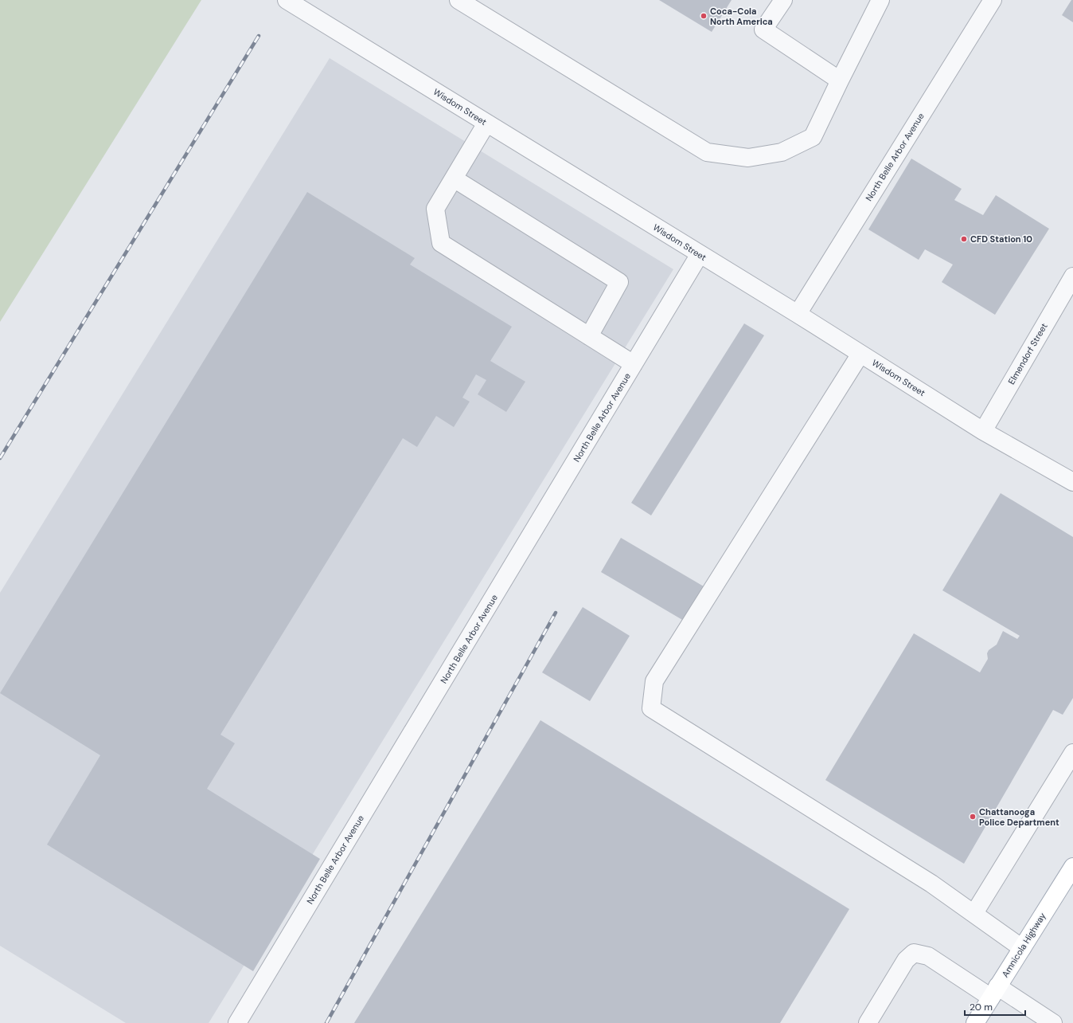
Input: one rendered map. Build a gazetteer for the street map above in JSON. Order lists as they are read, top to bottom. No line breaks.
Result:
{"streets":{"main road":["Amnicola Highway"],"street":["Wisdom Street","North Belle Arbor Avenue","Elmendorf Street"]},"crossings":[["Wisdom Street","North Belle Arbor Avenue"],["Wisdom Street","Elmendorf Street"]],"places":["Coca-Cola North America","CFD Station 10","Chattanooga Police Department"],"scale_bar":"20 m"}
